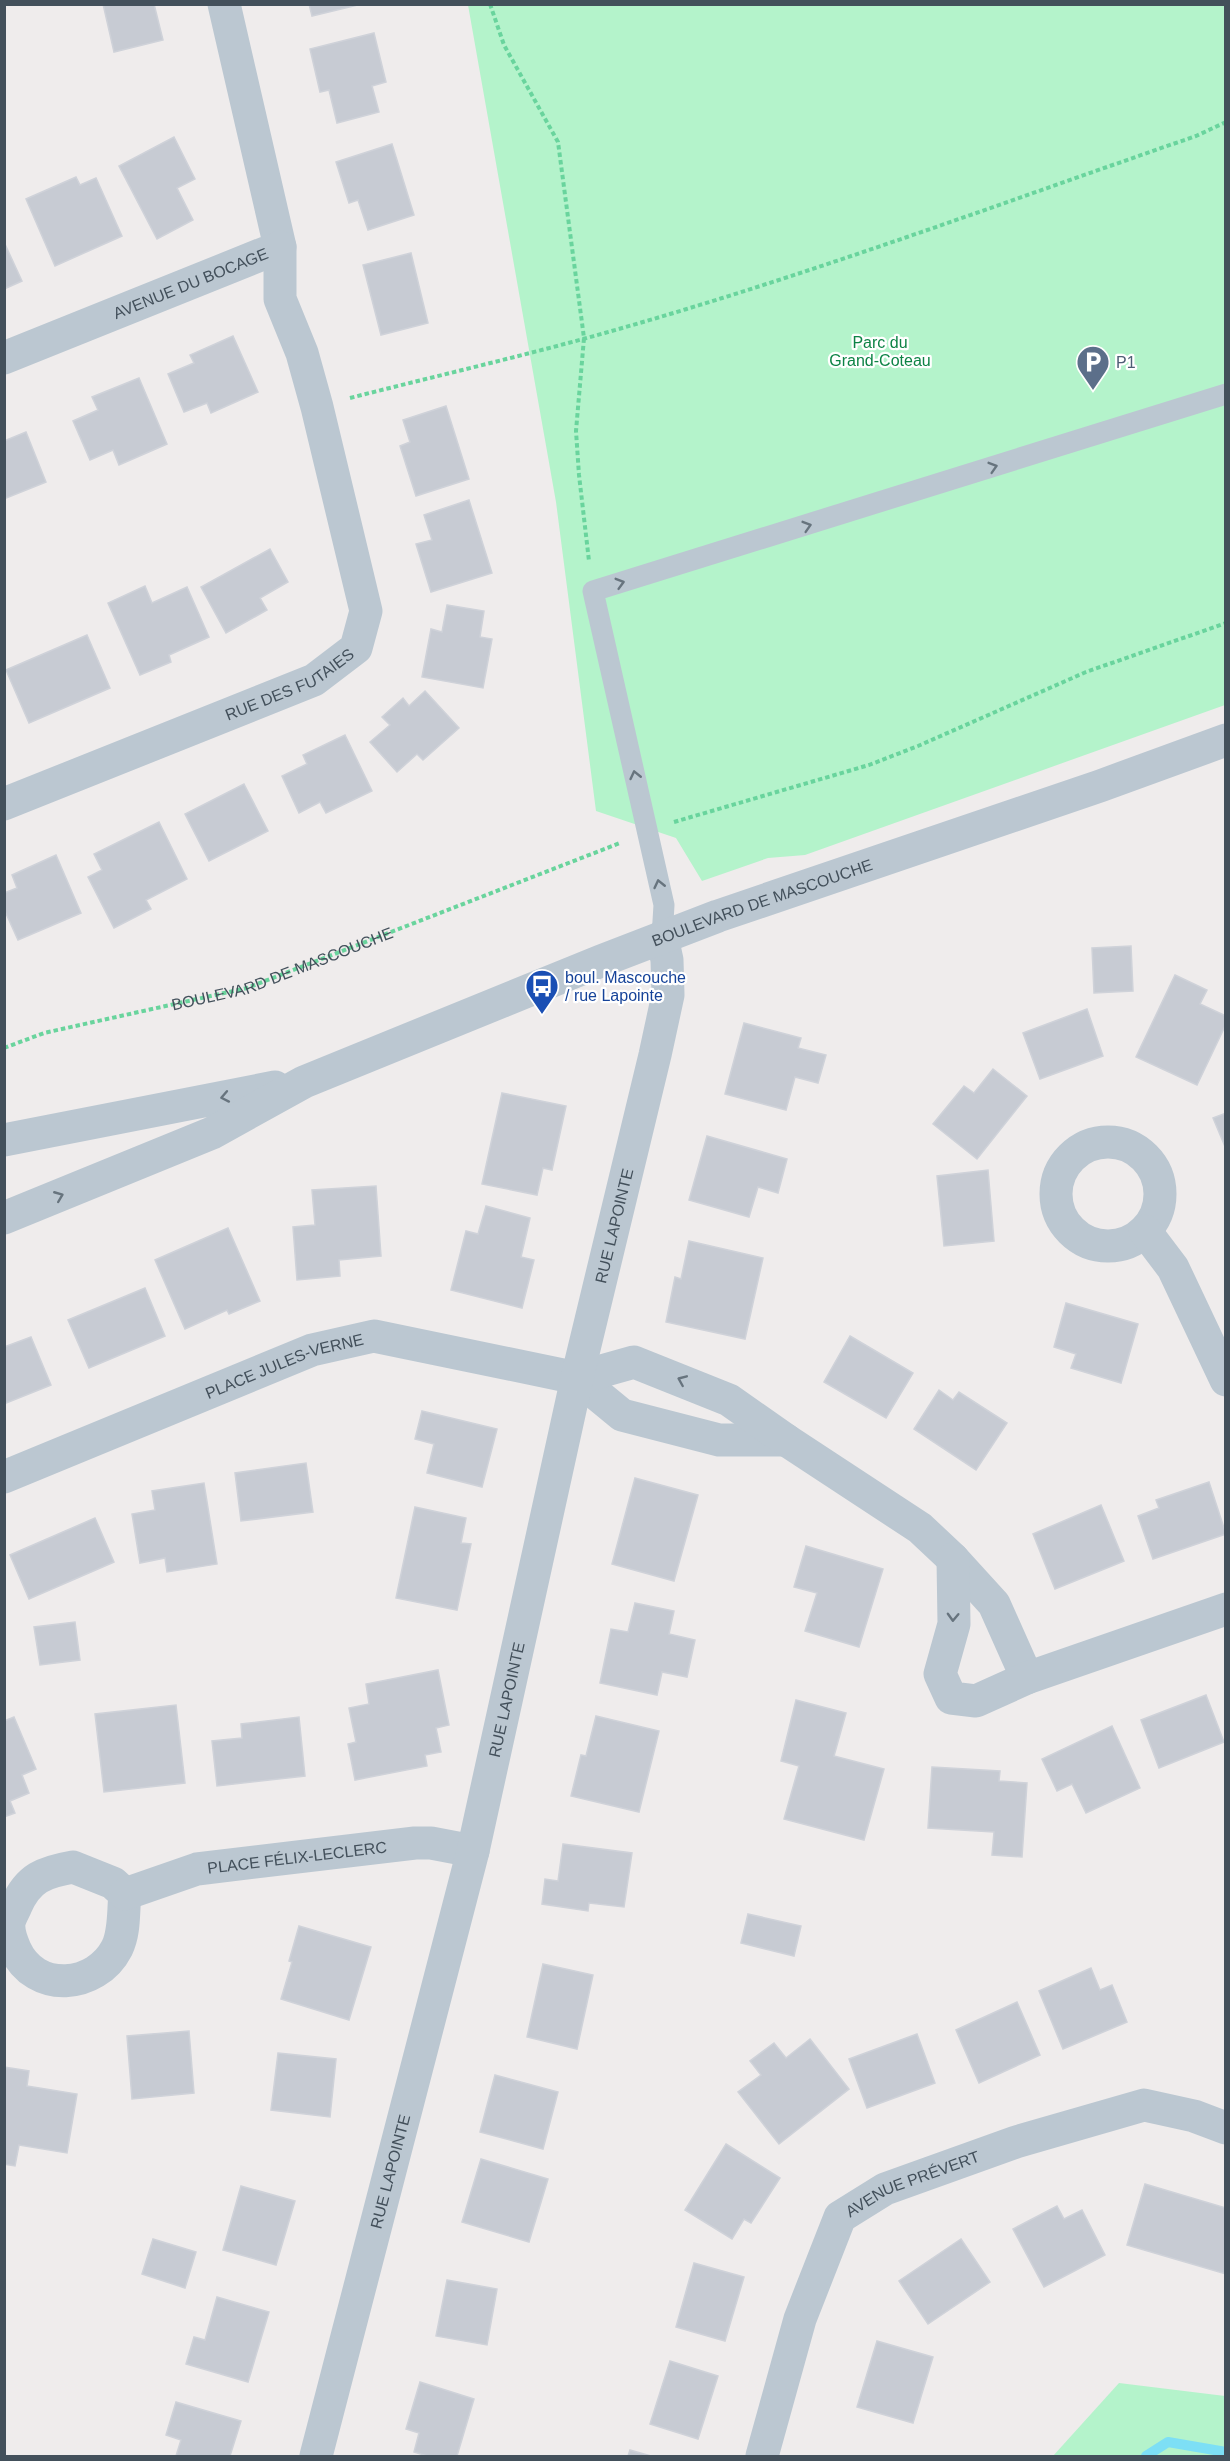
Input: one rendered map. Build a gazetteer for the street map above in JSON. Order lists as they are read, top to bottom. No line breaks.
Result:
{"streets":{"street":["AVENUE DU BOCAGE","RUE DES FUTAIES","BOULEVARD DE MASCOUCHE","RUE LAPOINTE","PLACE JULES-VERNE","PLACE FÉLIX-LECLERC","AVENUE PRÉVERT"]},"crossings":[["AVENUE DU BOCAGE","RUE DES FUTAIES"],["BOULEVARD DE MASCOUCHE","RUE LAPOINTE"],["RUE LAPOINTE","PLACE JULES-VERNE"],["RUE LAPOINTE","PLACE FÉLIX-LECLERC"]],"parks":["Parc du Grand-Coteau"],"places":{"parking":["P1"],"bus stop":["boul. Mascouche / rue Lapointe"]}}
